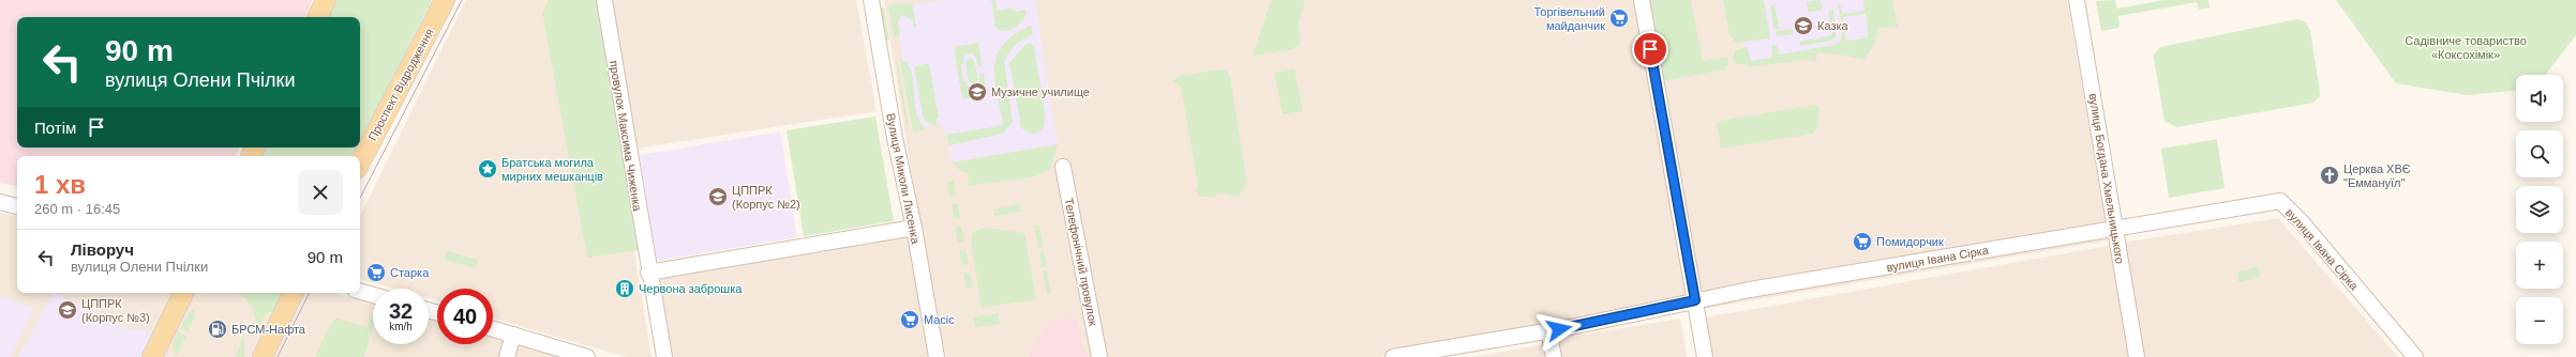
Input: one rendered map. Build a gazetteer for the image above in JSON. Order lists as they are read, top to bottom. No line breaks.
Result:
{"streets":{"main road":["Проспект Відродження"],"street":["провулок Максима Чиженка","Вулиця Миколи Лисенка","вулиця Богдана Хмельницького","вулиця Івана Сірка","Телефонічний провулок"]},"crossings":[["вулиця Богдана Хмельницького","вулиця Івана Сірка"]],"parks":["Садівниче товариство «Коксохімік»"],"places":{"supermarket":["Торгівельний майданчик","Помидорчик","Старка","Macic"],"school or university":["Казка","Музичне училище","ЦППРК (Корпус №2)","ЦППРК (Корпус №3)"],"place":["Братська могила мирних мешканців"],"church":["Церква ХВЄ \"Еммануїл\""],"building":["Червона заброшка"],"fuel station":["БРСМ-Нафта"]},"page":{"turn":["90 m","вулиця Олени Пчілки"],"map_buttons":["+","−"],"then":"Потім","heading":["1 хв","260 m · 16:45"],"list":[{"name":"Ліворуч","note":"вулиця Олени Пчілки","value":"90 m"}],"speed":"32 km/h","limit":"40"}}
